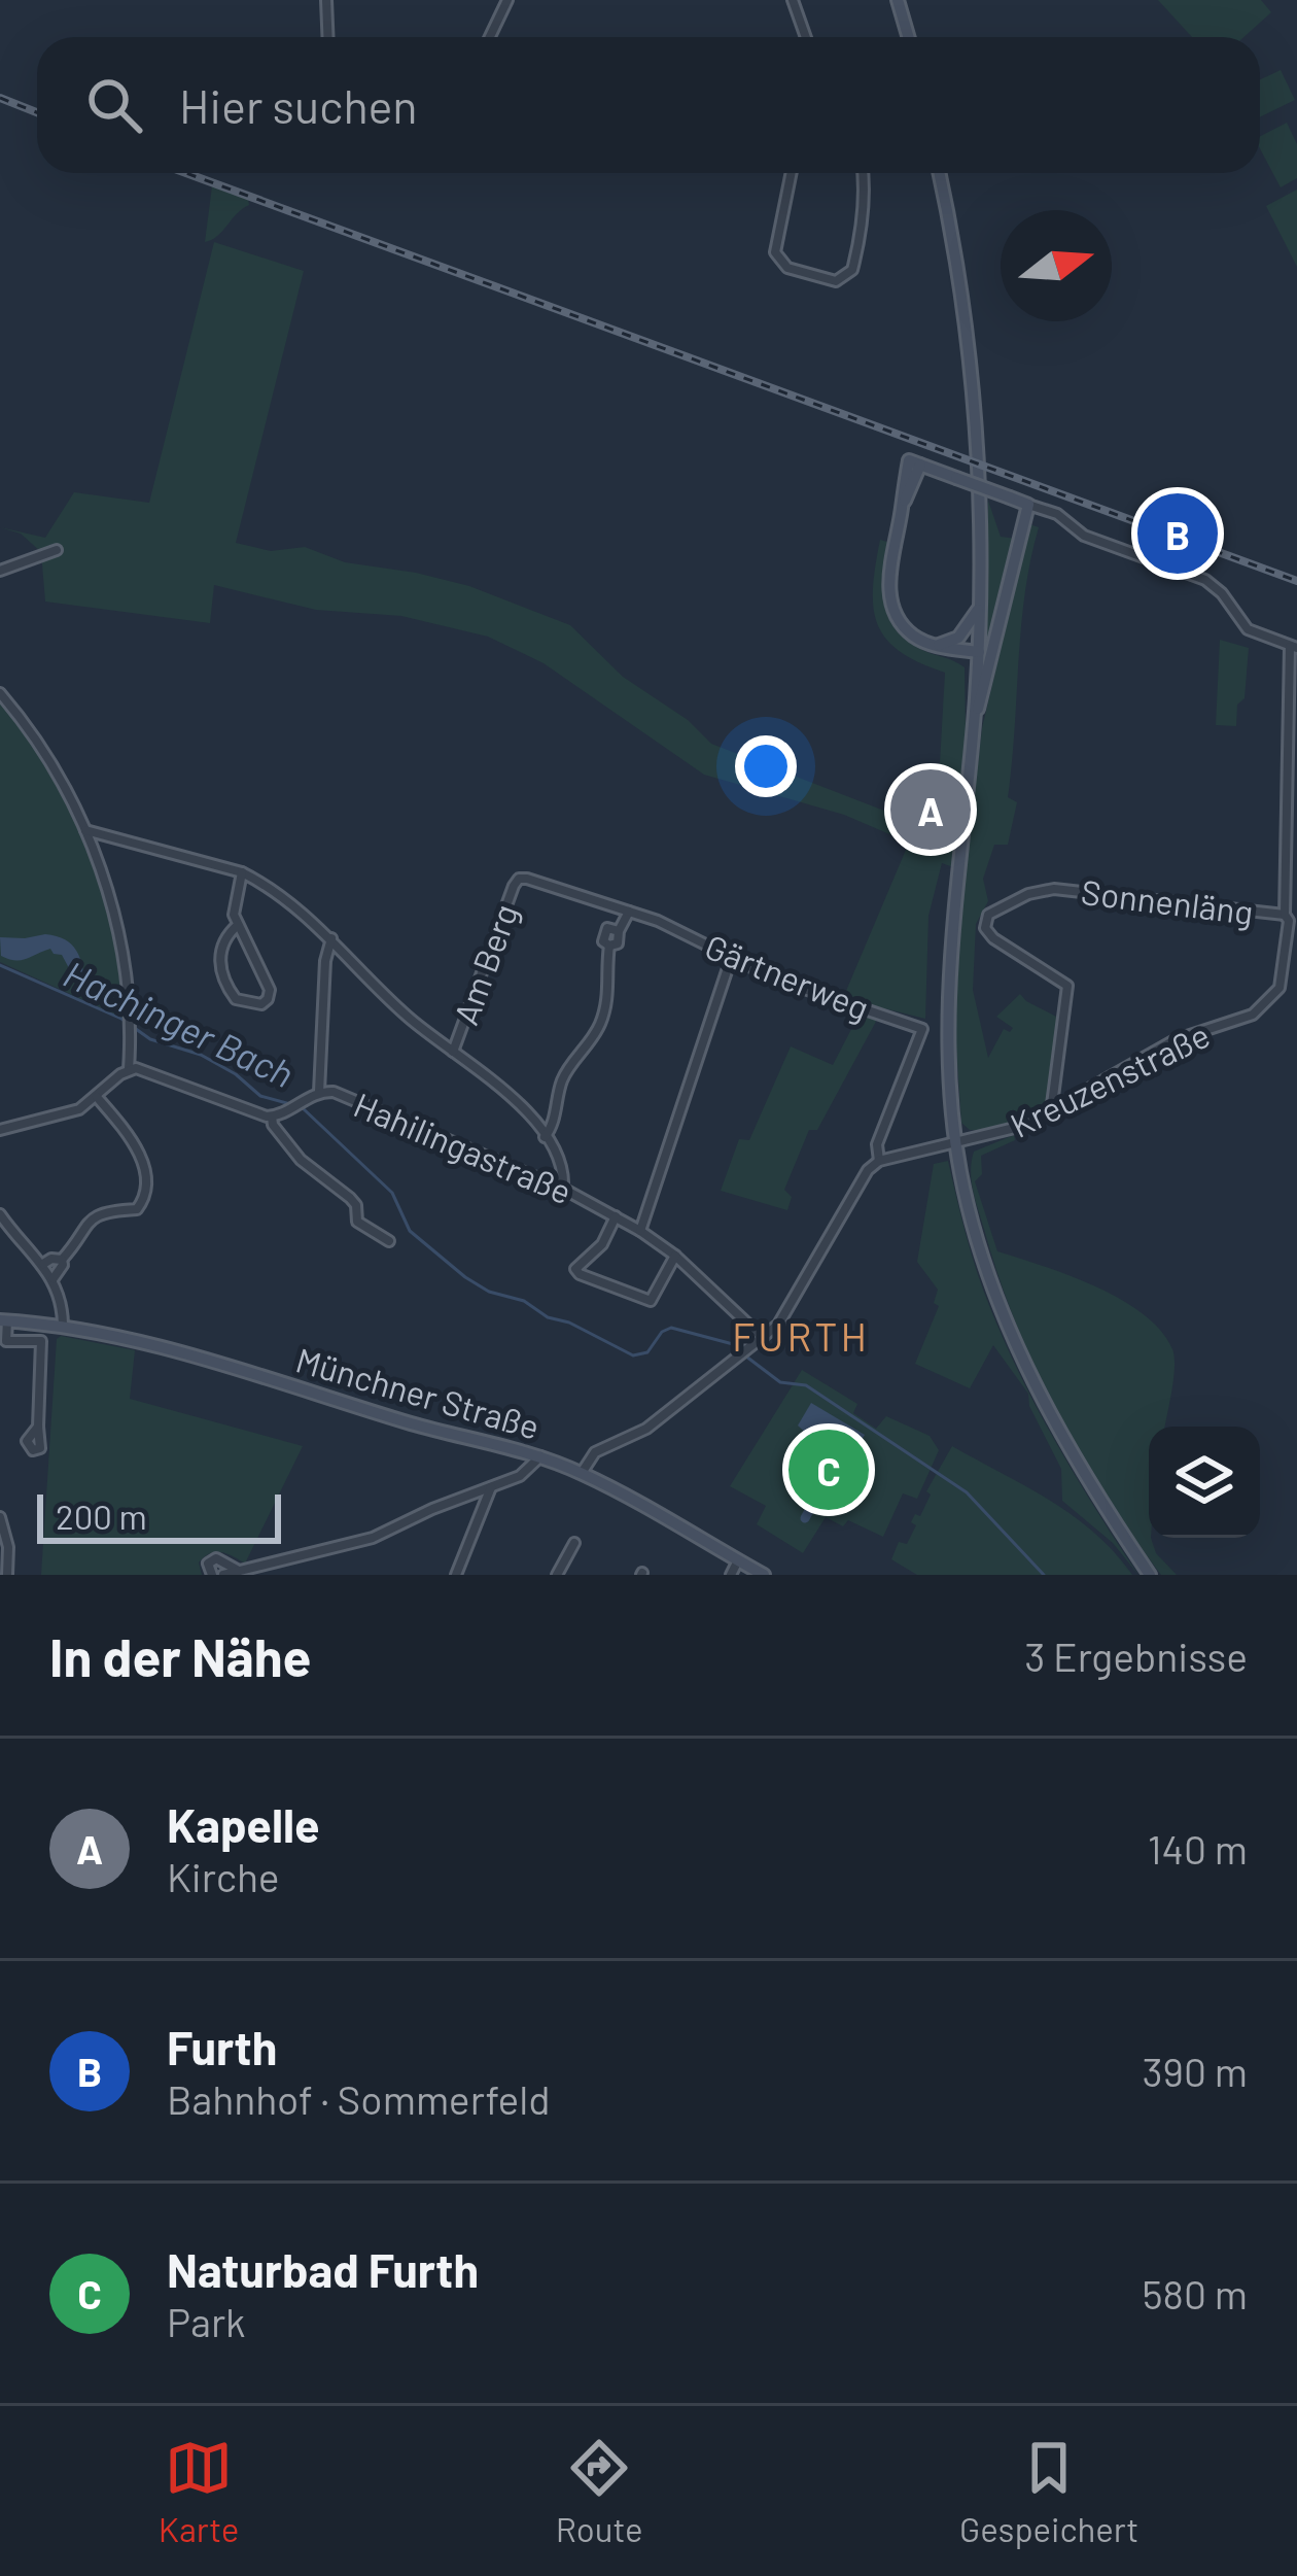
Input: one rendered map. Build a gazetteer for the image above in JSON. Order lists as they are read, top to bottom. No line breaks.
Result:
{"streets":{"main road":["Münchner Straße"],"street":["Sonnenläng","Am Berg","Gärtnerweg","Kreuzenstraße","Hahilingastraße"]},"crossings":[["Sonnenläng","Kreuzenstraße"],["Am Berg","Gärtnerweg"],["Gärtnerweg","Kreuzenstraße"]],"districts":["FURTH"],"water":["Hachinger Bach"],"scale_bar":"200 m","north":"right","page":{"search":"Hier suchen","pins":["B","A","C"],"scale":"200 m","heading":["In der Nähe","3 Ergebnisse"],"list":[{"mark":"A","name":"Kapelle","note":"Kirche","value":"140 m"},{"mark":"B","name":"Furth","note":"Bahnhof · Sommerfeld","value":"390 m"},{"mark":"C","name":"Naturbad Furth","note":"Park","value":"580 m"}],"nav":["Karte","Route","Gespeichert"]}}
